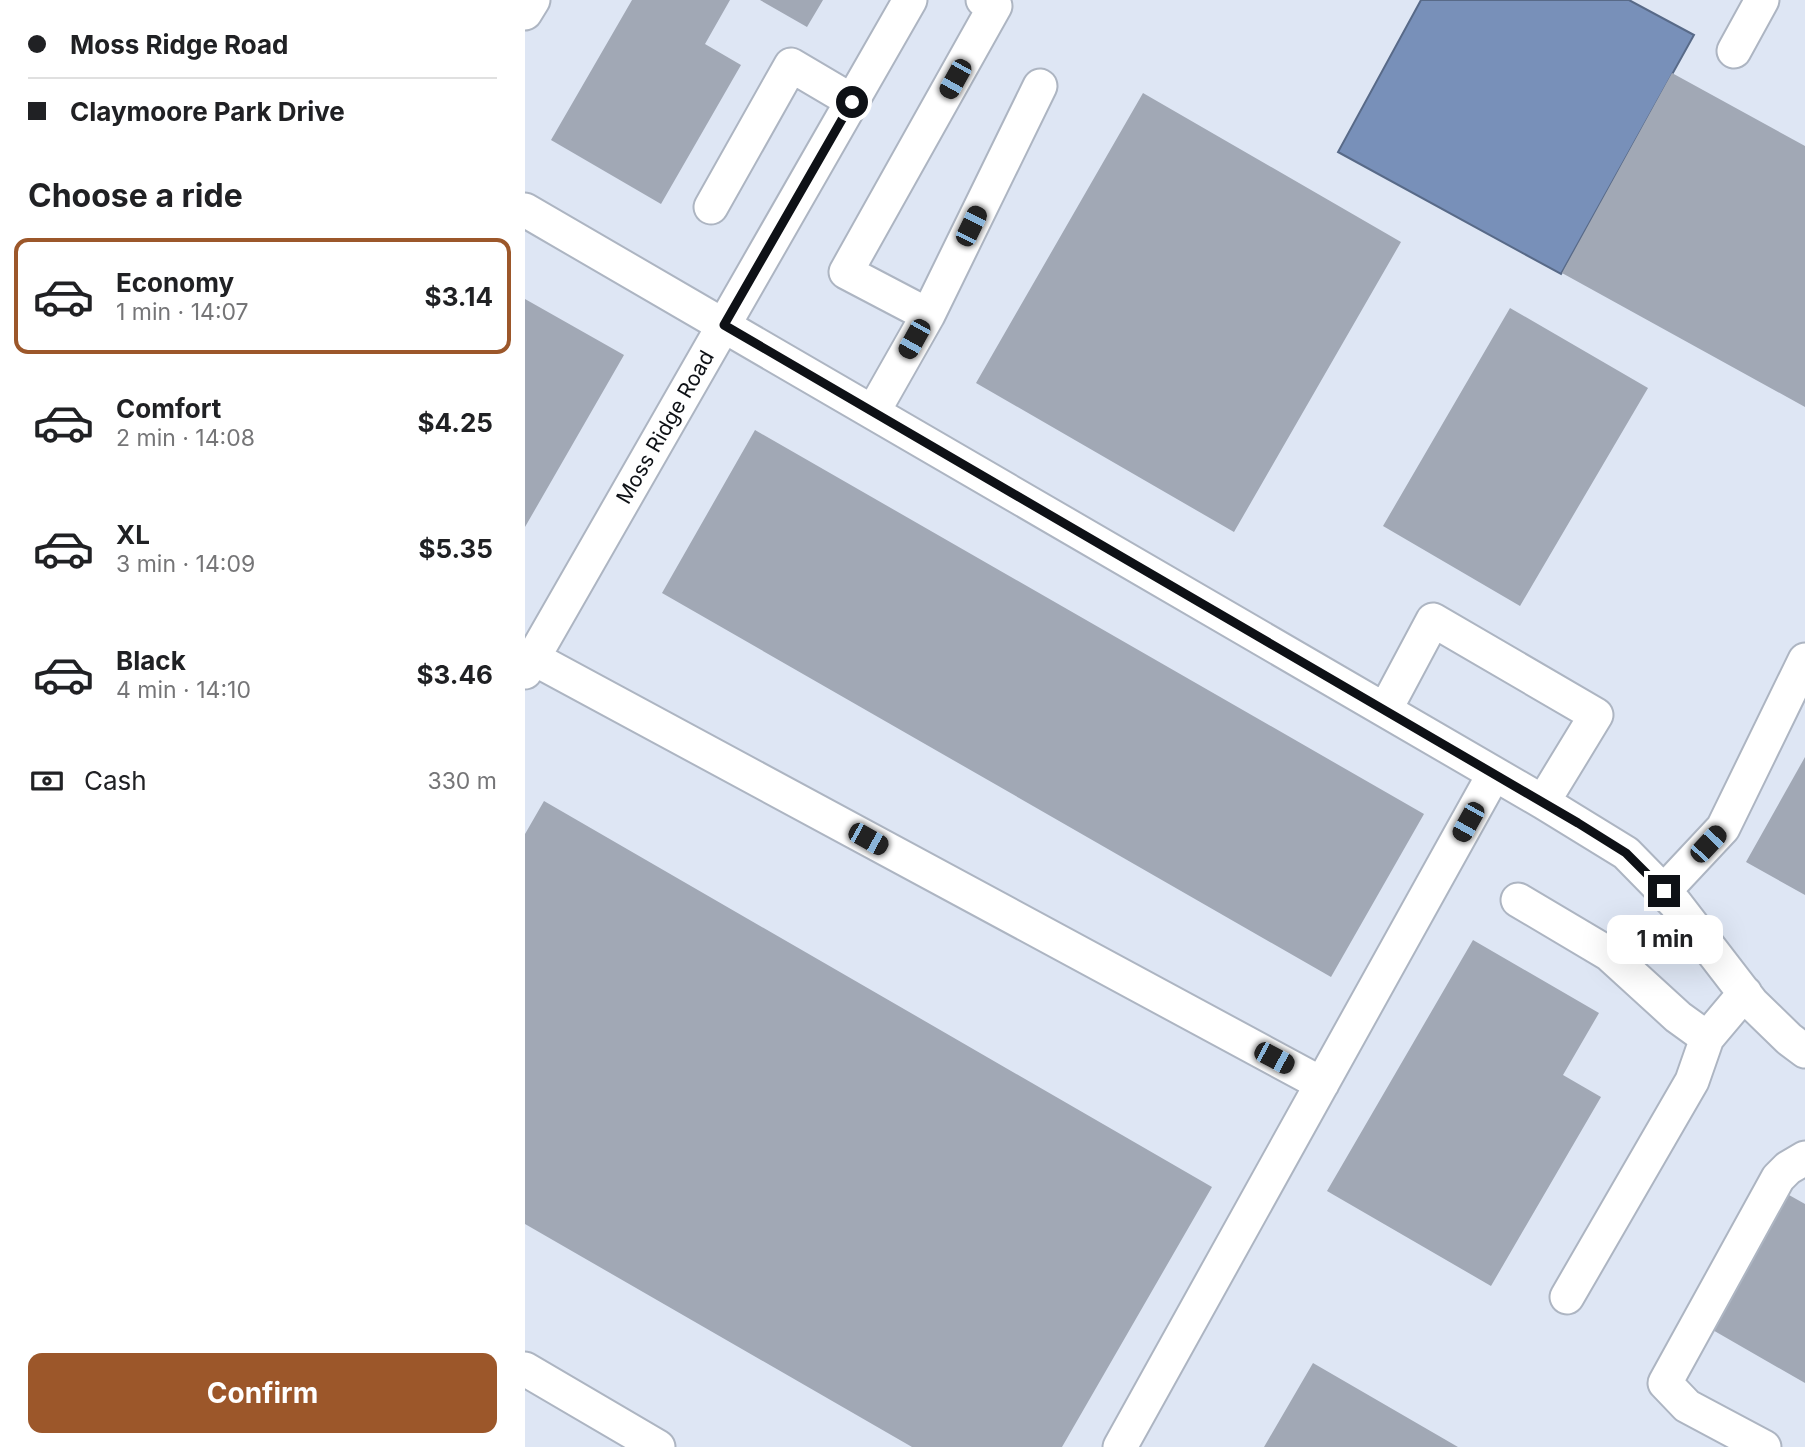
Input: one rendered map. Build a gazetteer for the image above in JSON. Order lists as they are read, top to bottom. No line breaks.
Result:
{"streets":{"street":["Moss Ridge Road"]},"page":{"banner":["Moss Ridge Road","Claymoore Park Drive"],"heading":"Choose a ride","list":[{"name":"Economy","note":"1 min · 14:07","value":"$3.14"},{"name":"Comfort","note":"2 min · 14:08","value":"$4.25"},{"name":"XL","note":"3 min · 14:09","value":"$5.35"},{"name":"Black","note":"4 min · 14:10","value":"$3.46"}],"pay":["Cash","330 m"],"bubble":"1 min","buttons":"Confirm"}}
